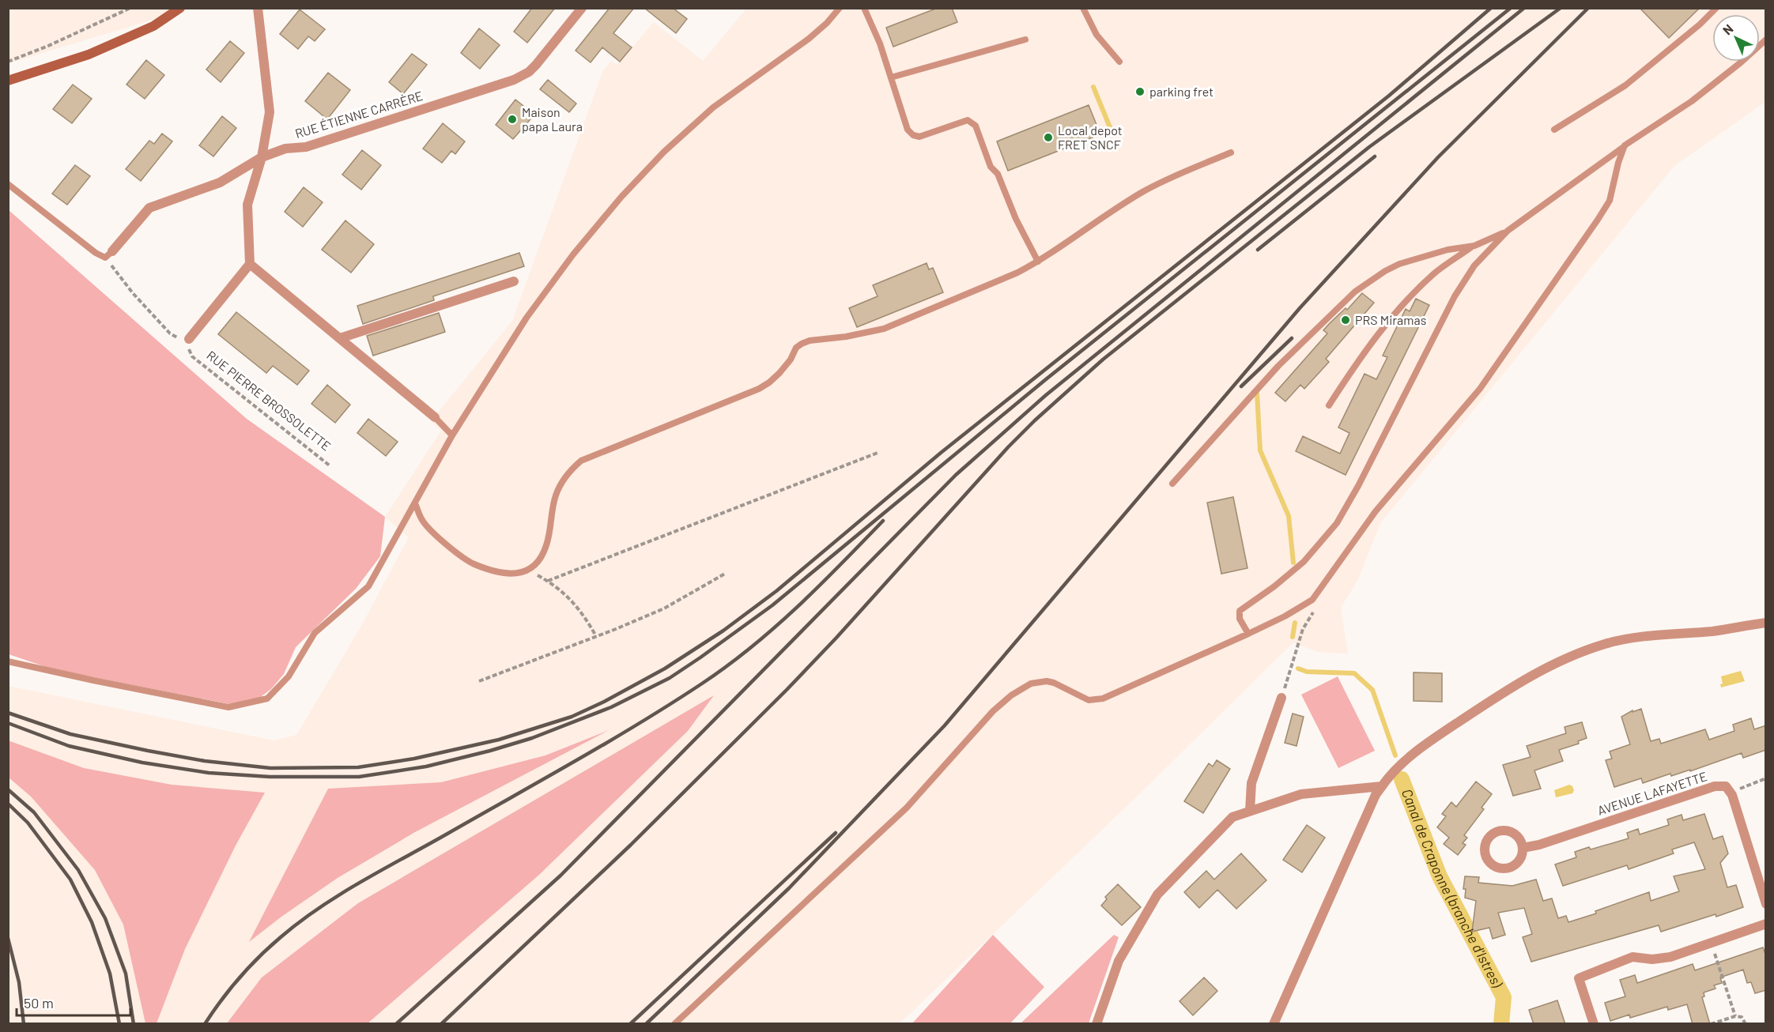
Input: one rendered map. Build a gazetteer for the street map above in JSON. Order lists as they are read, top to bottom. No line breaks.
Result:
{"streets":{"street":["RUE ÉTIENNE CARRÈRE","AVENUE LAFAYETTE"],"path":["RUE PIERRE BROSSOLETTE"]},"water":["Canal de Craponne (branche d'Istres)"],"places":["parking fret","Maison papa Laura","Local depot FRET SNCF","PRS Miramas"],"scale_bar":"50 m","north":"top left"}
